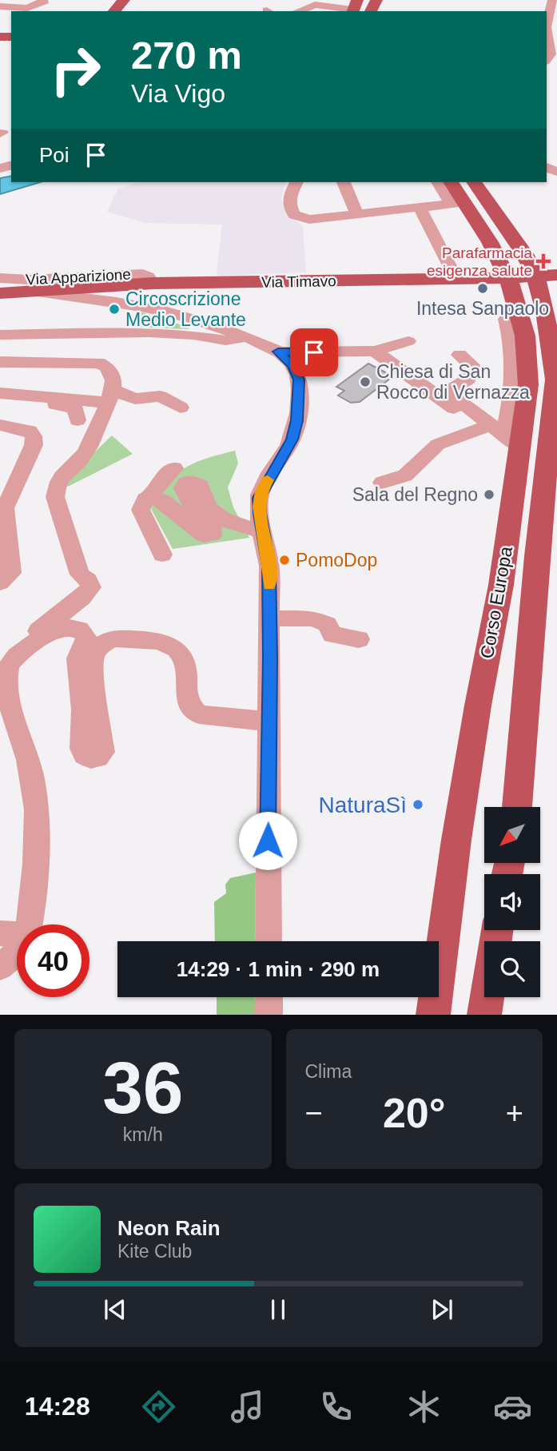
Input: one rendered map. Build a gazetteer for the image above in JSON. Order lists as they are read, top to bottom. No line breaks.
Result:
{"streets":{"main road":["Via Timavo","Corso Europa"],"street":["Via Apparizione"]},"crossings":[["Via Apparizione","Via Timavo"],["Via Timavo","Corso Europa"]],"places":{"health":["Parafarmacia esigenza salute"],"other":["Intesa Sanpaolo","Circoscrizione Medio Levante","Chiesa di San Rocco di Vernazza","Sala del Regno","PomoDop","NaturaSì"]},"north":"bottom left","page":{"turn":["270 m","Via Vigo"],"then":"Poi","limit":"40","trip":"14:29 · 1 min · 290 m","tile":[["36","km/h"],"Clima"],"heat":["−","20°","+"],"song":["Neon Rain","Kite Club"],"tabs":"14:28"}}
